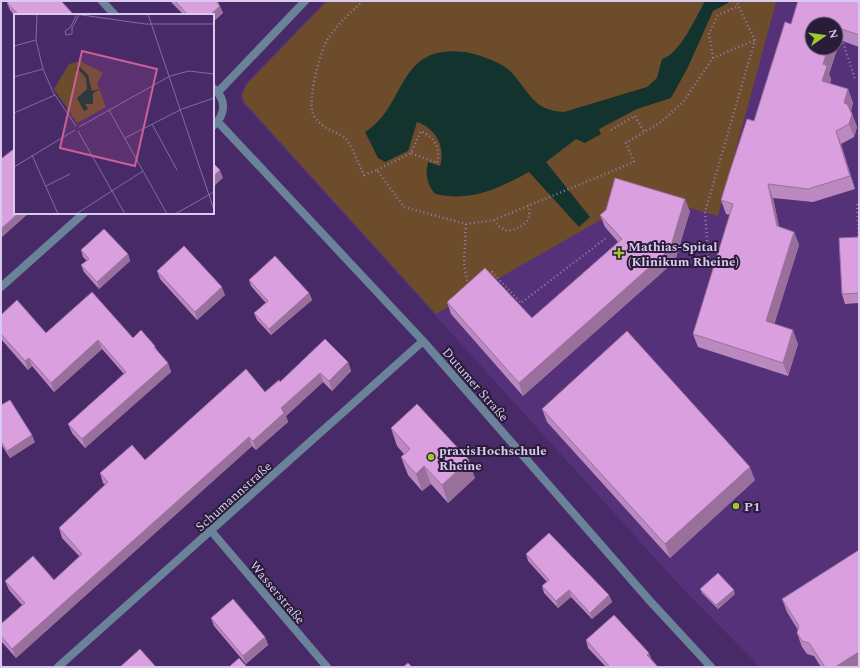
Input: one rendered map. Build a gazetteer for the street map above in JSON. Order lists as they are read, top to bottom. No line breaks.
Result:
{"streets":{"street":["Dutumer Straße","Schumannstraße","Wasserstraße"]},"crossings":[["Dutumer Straße","Schumannstraße"],["Schumannstraße","Wasserstraße"]],"places":{"health":["Mathias-Spital (Klinikum Rheine)"],"other":["praxisHochschule Rheine","P1"]},"north":"right"}
